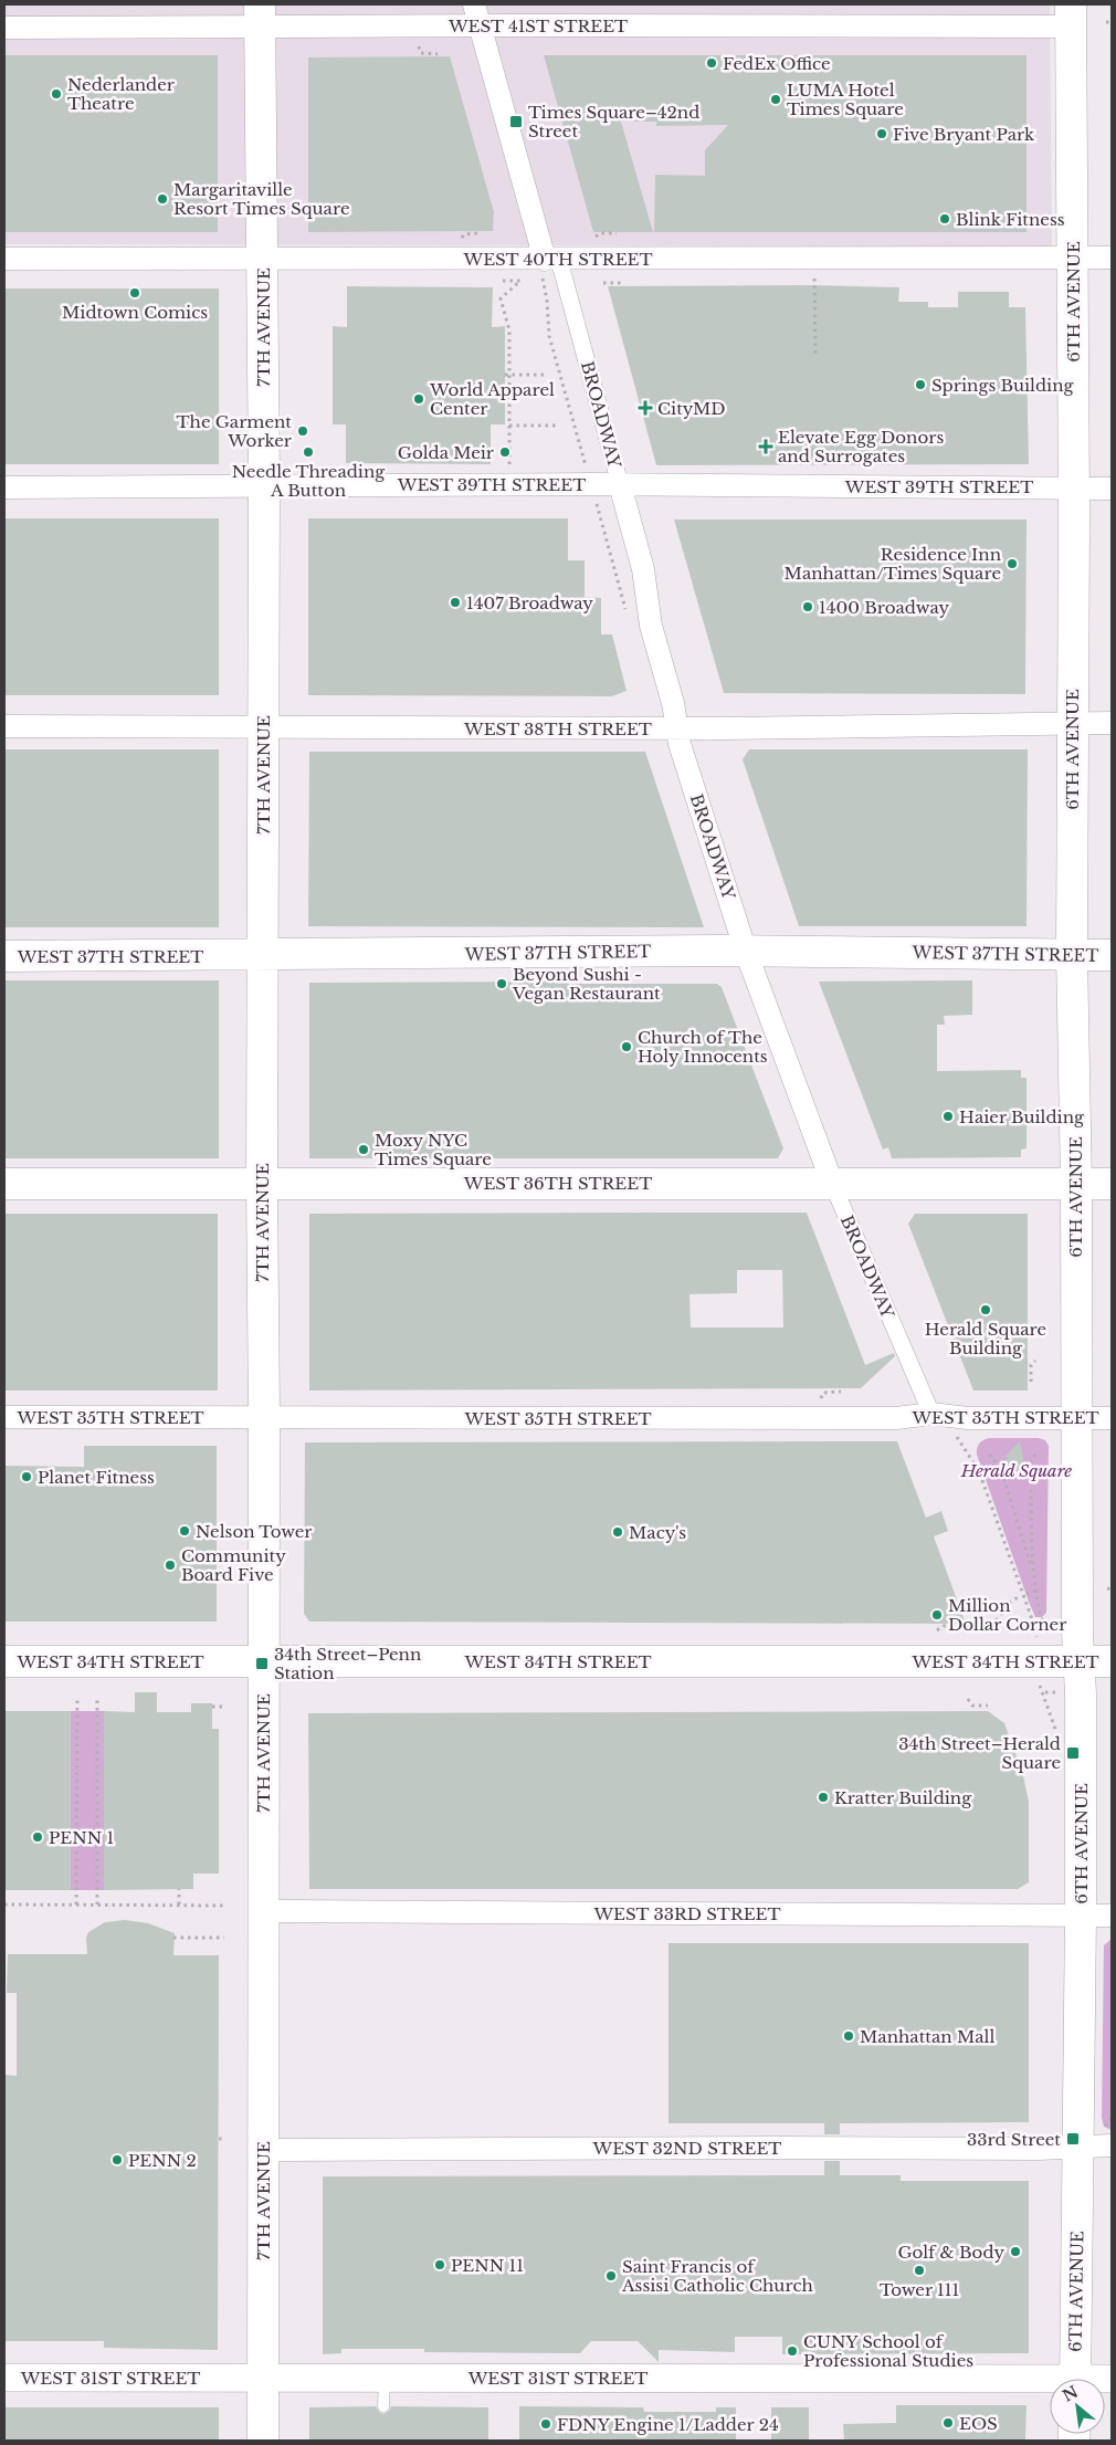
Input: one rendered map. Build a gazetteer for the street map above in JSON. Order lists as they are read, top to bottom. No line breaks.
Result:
{"streets":{"main road":["6TH AVENUE","7TH AVENUE","WEST 37TH STREET","WEST 36TH STREET","WEST 34TH STREET"],"street":["WEST 41ST STREET","WEST 40TH STREET","BROADWAY","WEST 39TH STREET","WEST 38TH STREET","WEST 35TH STREET","WEST 33RD STREET","WEST 32ND STREET","WEST 31ST STREET"]},"crossings":[["WEST 41ST STREET","6TH AVENUE"],["WEST 41ST STREET","7TH AVENUE"],["WEST 41ST STREET","BROADWAY"],["WEST 40TH STREET","6TH AVENUE"],["WEST 40TH STREET","7TH AVENUE"],["WEST 40TH STREET","BROADWAY"],["6TH AVENUE","WEST 39TH STREET"],["6TH AVENUE","WEST 38TH STREET"],["6TH AVENUE","WEST 37TH STREET"],["6TH AVENUE","WEST 36TH STREET"],["6TH AVENUE","WEST 35TH STREET"],["6TH AVENUE","WEST 34TH STREET"],["6TH AVENUE","WEST 33RD STREET"],["6TH AVENUE","WEST 32ND STREET"],["7TH AVENUE","WEST 39TH STREET"],["7TH AVENUE","WEST 38TH STREET"],["7TH AVENUE","WEST 37TH STREET"],["7TH AVENUE","WEST 36TH STREET"],["7TH AVENUE","WEST 35TH STREET"],["7TH AVENUE","WEST 34TH STREET"],["7TH AVENUE","WEST 33RD STREET"],["7TH AVENUE","WEST 32ND STREET"],["7TH AVENUE","WEST 31ST STREET"],["BROADWAY","WEST 39TH STREET"],["BROADWAY","WEST 38TH STREET"],["BROADWAY","WEST 37TH STREET"],["BROADWAY","WEST 36TH STREET"],["BROADWAY","WEST 35TH STREET"]],"parks":["Herald Square"],"places":{"other":["FedEx Office","Nederlander Theatre","LUMA Hotel Times Square","Five Bryant Park","Margaritaville Resort Times Square","Blink Fitness","Midtown Comics","Springs Building","World Apparel Center","The Garment Worker","Needle Threading A Button","Golda Meir","Residence Inn Manhattan/Times Square","1407 Broadway","1400 Broadway","Beyond Sushi - Vegan Restaurant","Church of The Holy Innocents","Haier Building","Moxy NYC Times Square","Herald Square Building","Planet Fitness","Nelson Tower","Macy's","Community Board Five","Million Dollar Corner","Kratter Building","PENN 1","Manhattan Mall","PENN 2","Golf & Body","PENN 11","Tower 111","Saint Francis of Assisi Catholic Church","CUNY School of Professional Studies","EOS","FDNY Engine 1/Ladder 24"],"transit":["Times Square–42nd Street","34th Street–Penn Station","34th Street–Herald Square","33rd Street"],"health":["CityMD","Elevate Egg Donors and Surrogates"]},"north":"top left"}
